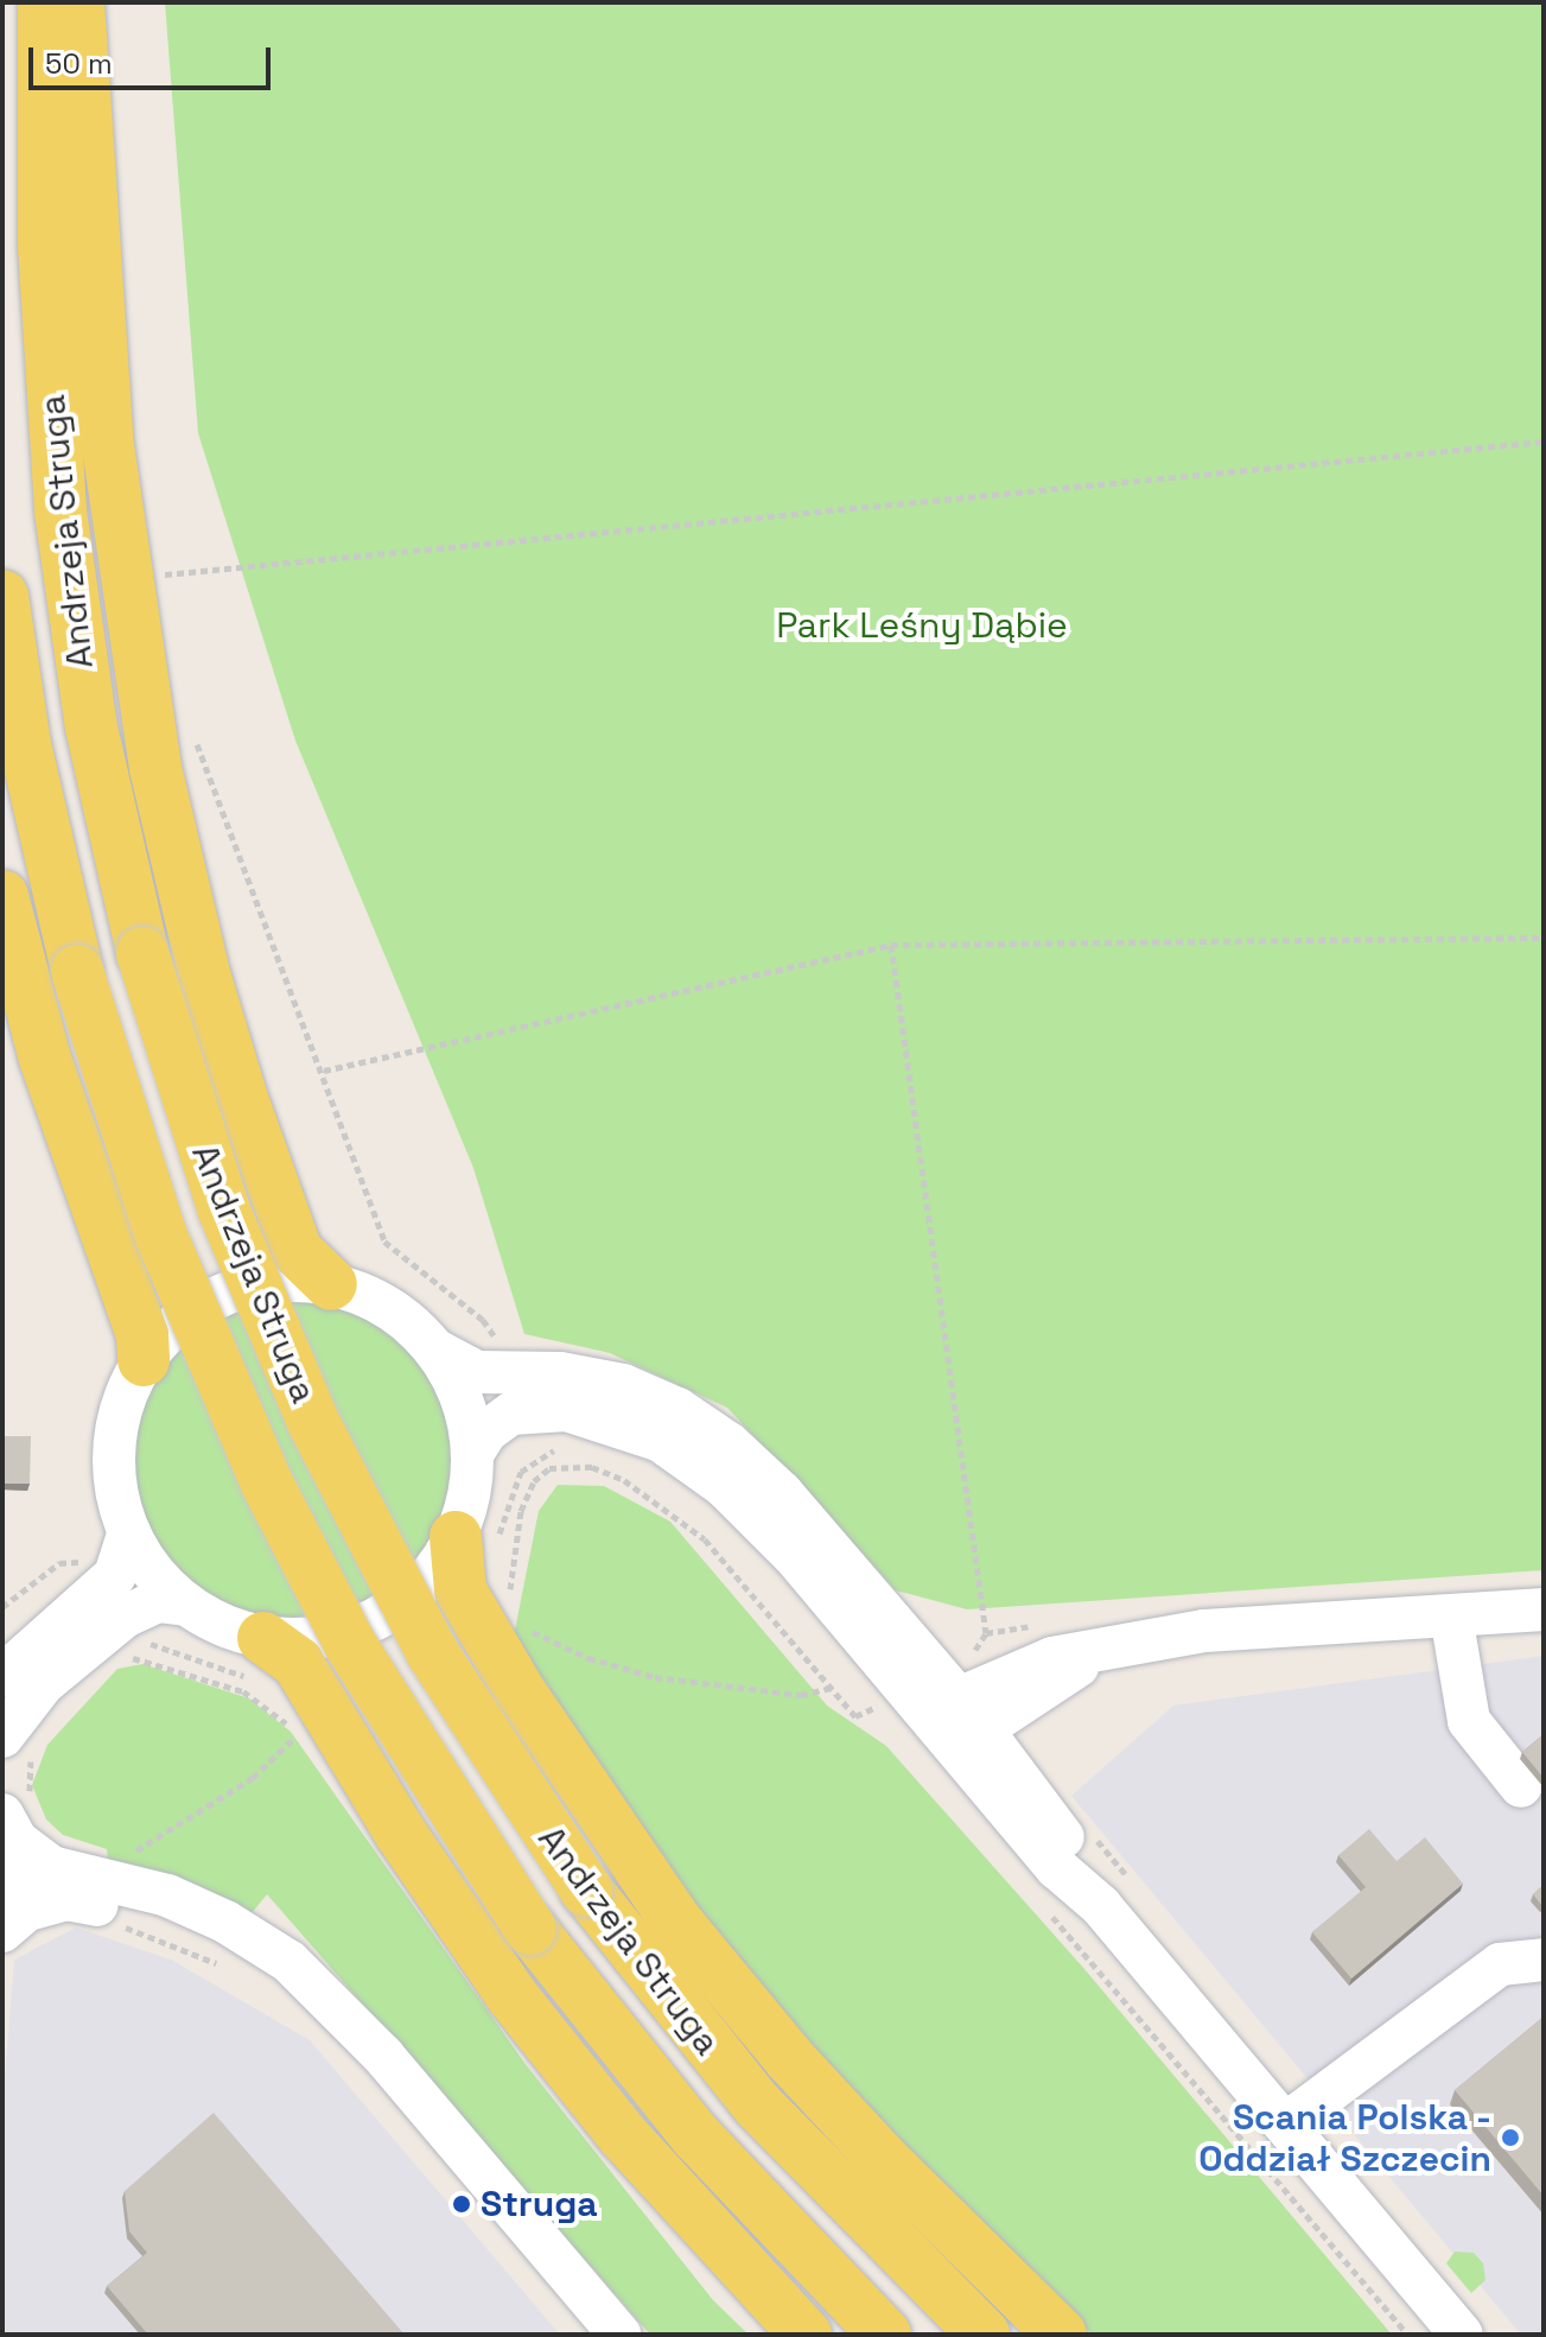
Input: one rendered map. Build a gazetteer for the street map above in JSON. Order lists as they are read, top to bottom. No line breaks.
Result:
{"streets":{"main road":["Andrzeja Struga"]},"parks":["Park Leśny Dąbie"],"places":["Scania Polska - Oddział Szczecin","Struga"],"scale_bar":"50 m"}
